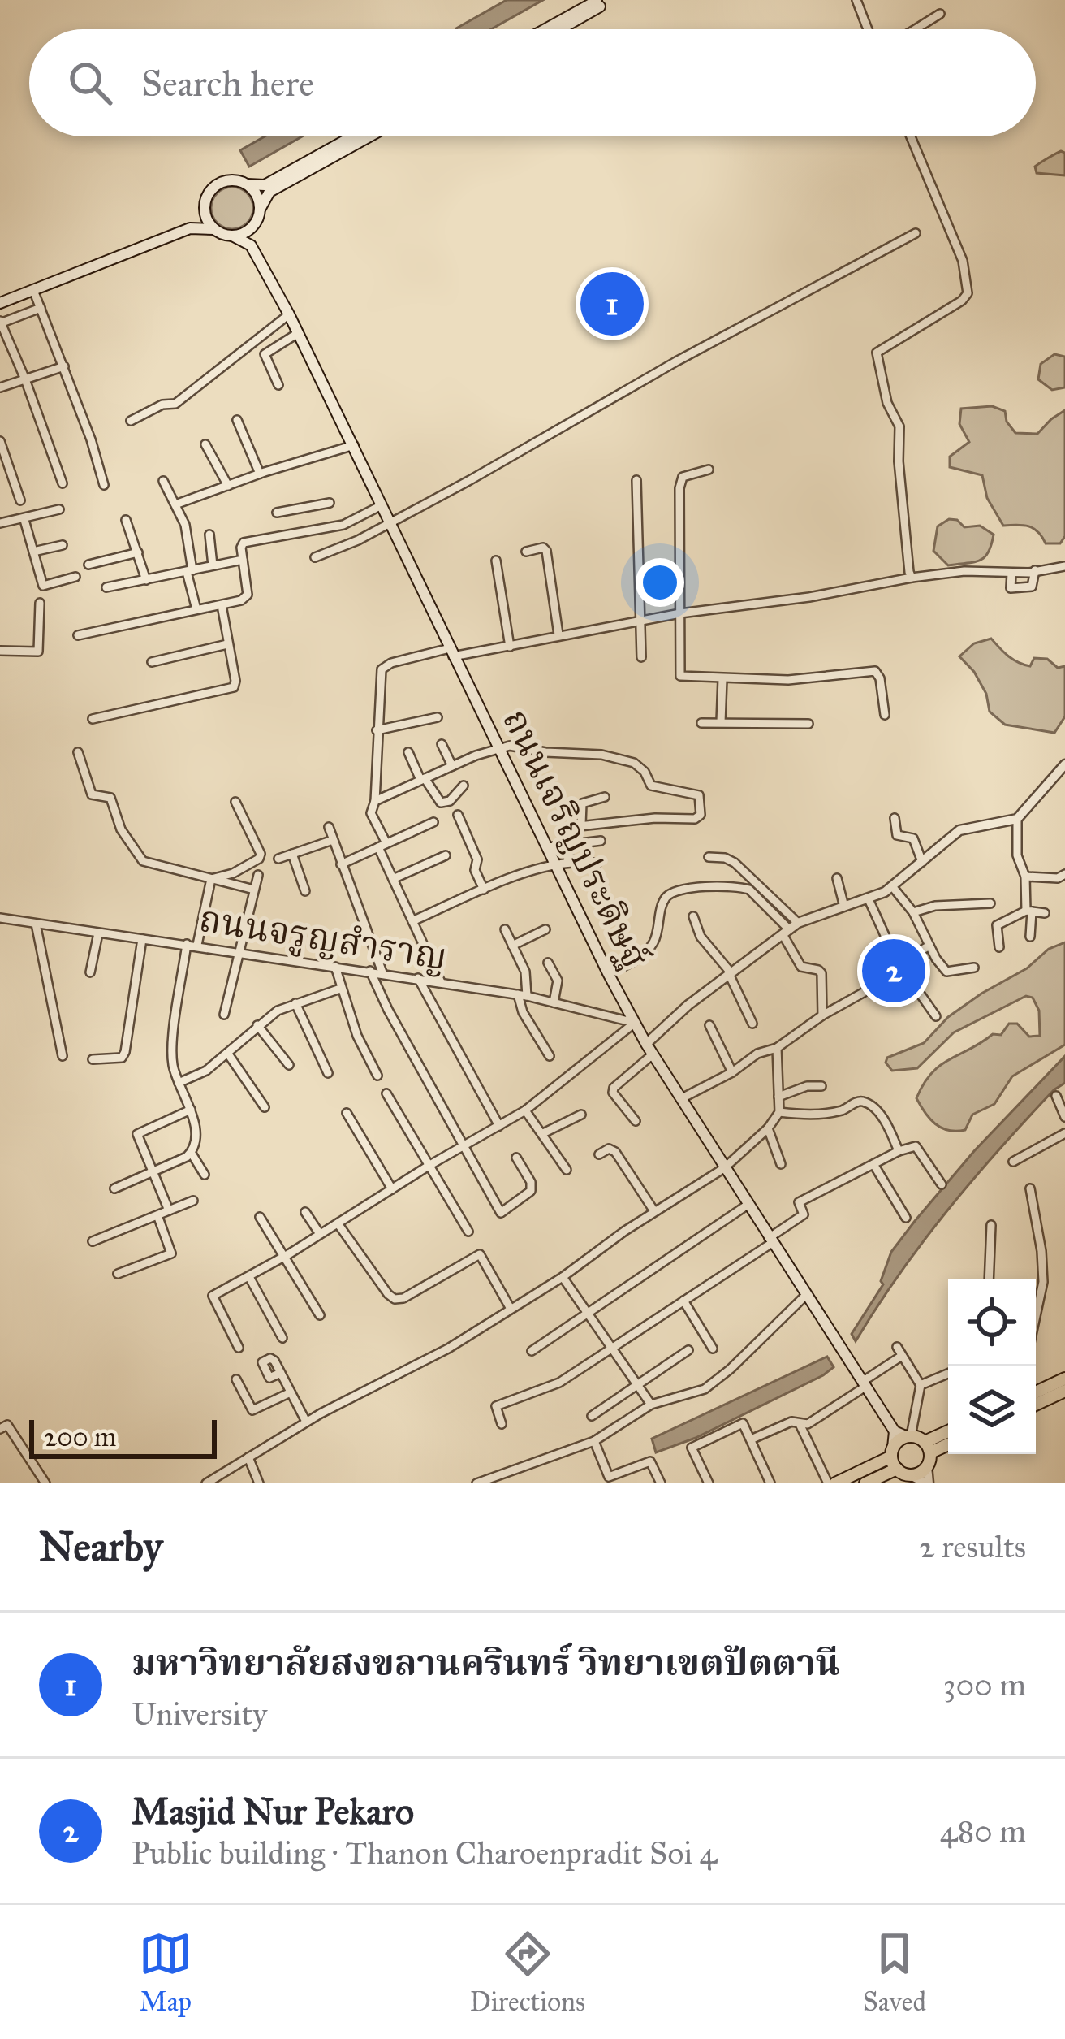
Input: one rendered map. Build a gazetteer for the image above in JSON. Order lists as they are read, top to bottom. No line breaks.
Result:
{"streets":{"main road":["ถนนเจริญประดิษฐ์"],"street":["ถนนจรูญสำราญ"]},"crossings":[["ถนนเจริญประดิษฐ์","ถนนจรูญสำราญ"]],"scale_bar":"200 m","page":{"search":"Search here","pins":["1","2"],"scale":"200 m","heading":["Nearby","2 results"],"list":[{"mark":"1","name":"มหาวิทยาลัยสงขลานครินทร์ วิทยาเขตปัตตานี","note":"University","value":"300 m"},{"mark":"2","name":"Masjid Nur Pekaro","note":"Public building · Thanon Charoenpradit Soi 4","value":"480 m"}],"nav":["Map","Directions","Saved"]}}
